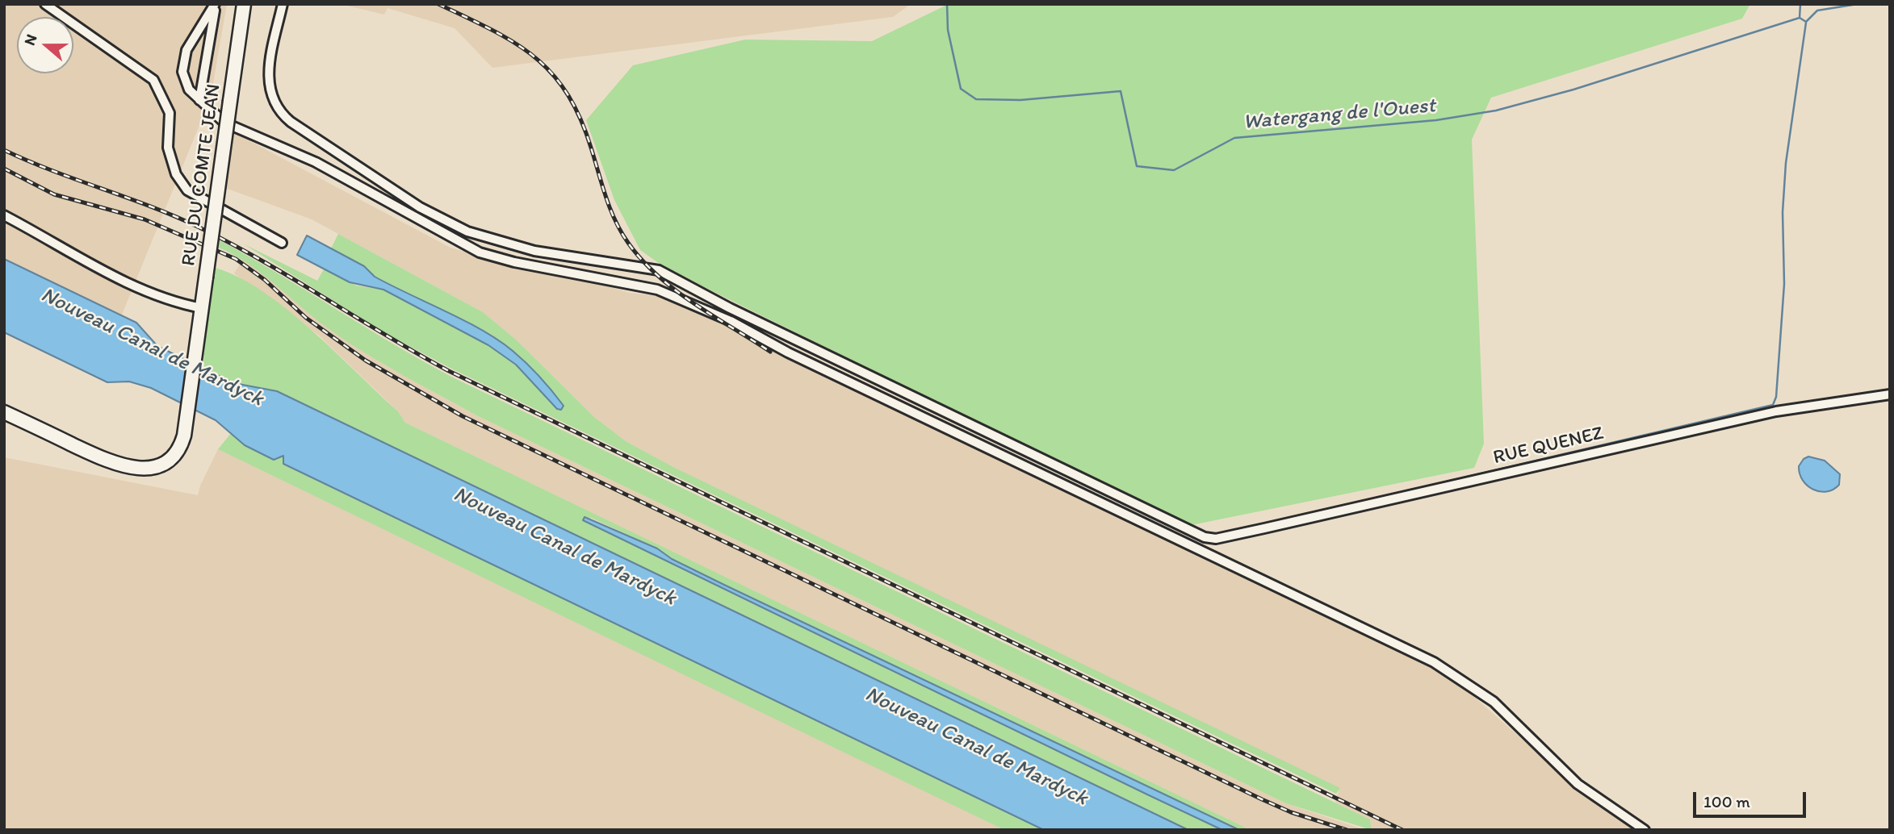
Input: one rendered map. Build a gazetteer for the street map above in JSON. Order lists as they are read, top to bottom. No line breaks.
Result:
{"streets":{"main road":["RUE DU COMTE JEAN"],"street":["RUE QUENEZ"]},"water":["Watergang de l'Ouest","Nouveau Canal de Mardyck"],"scale_bar":"100 m","north":"left"}
